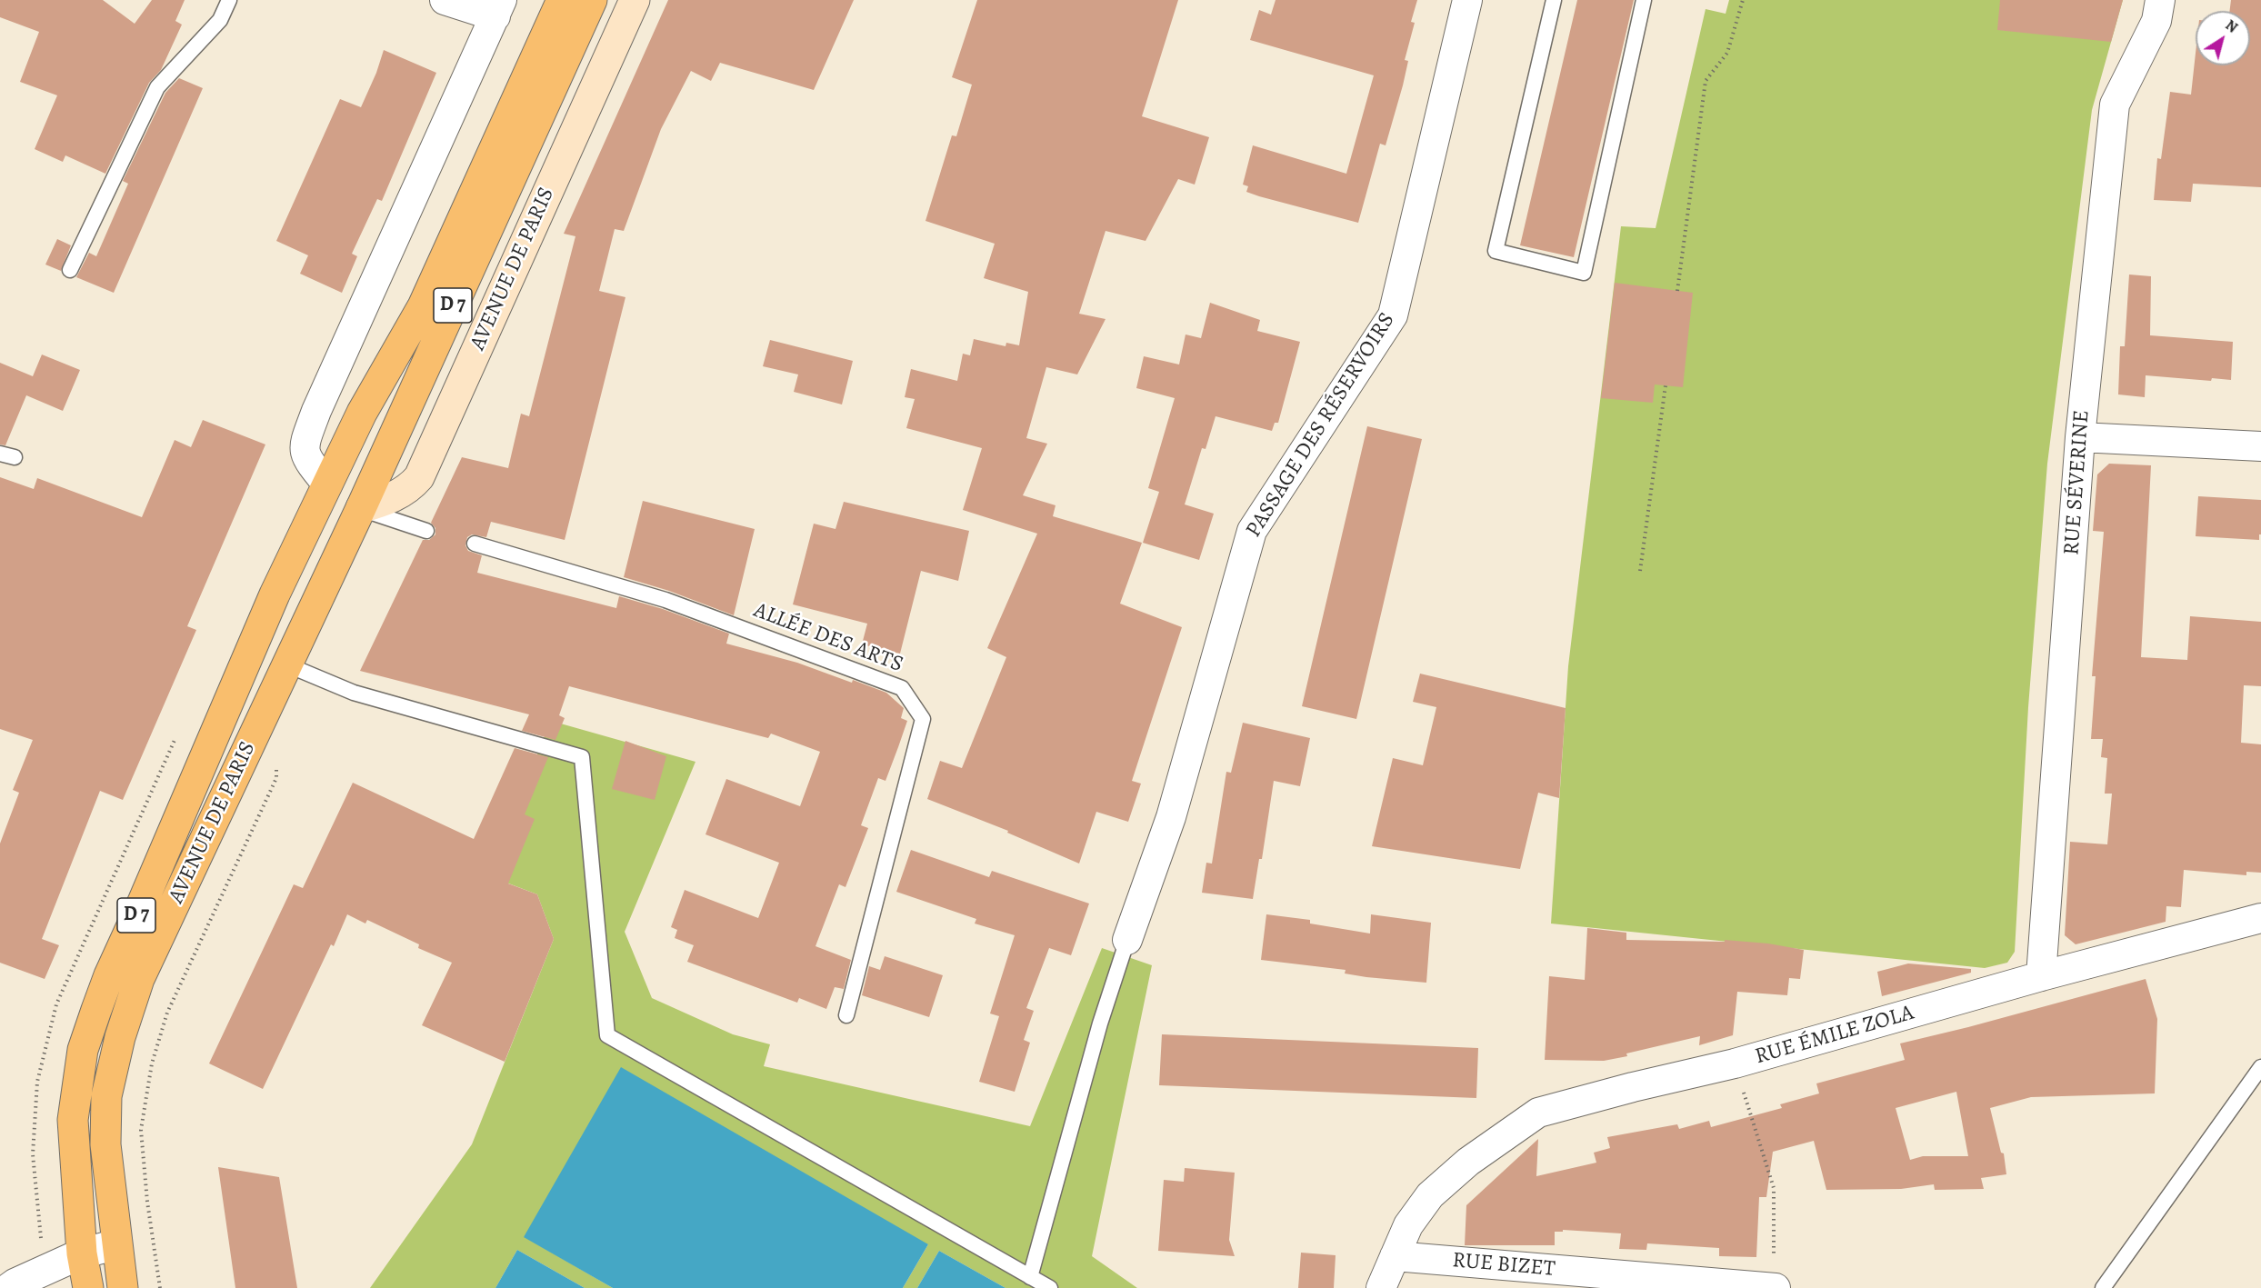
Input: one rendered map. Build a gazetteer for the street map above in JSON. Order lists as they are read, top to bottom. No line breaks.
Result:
{"streets":{"main road":["AVENUE DE PARIS","D 7"],"street":["PASSAGE DES RÉSERVOIRS","RUE SÉVERINE","RUE ÉMILE ZOLA","RUE BIZET"],"lane":["ALLÉE DES ARTS"]},"crossings":[["AVENUE DE PARIS","D 7"],["RUE SÉVERINE","RUE ÉMILE ZOLA"],["RUE ÉMILE ZOLA","RUE BIZET"]],"north":"top right"}
